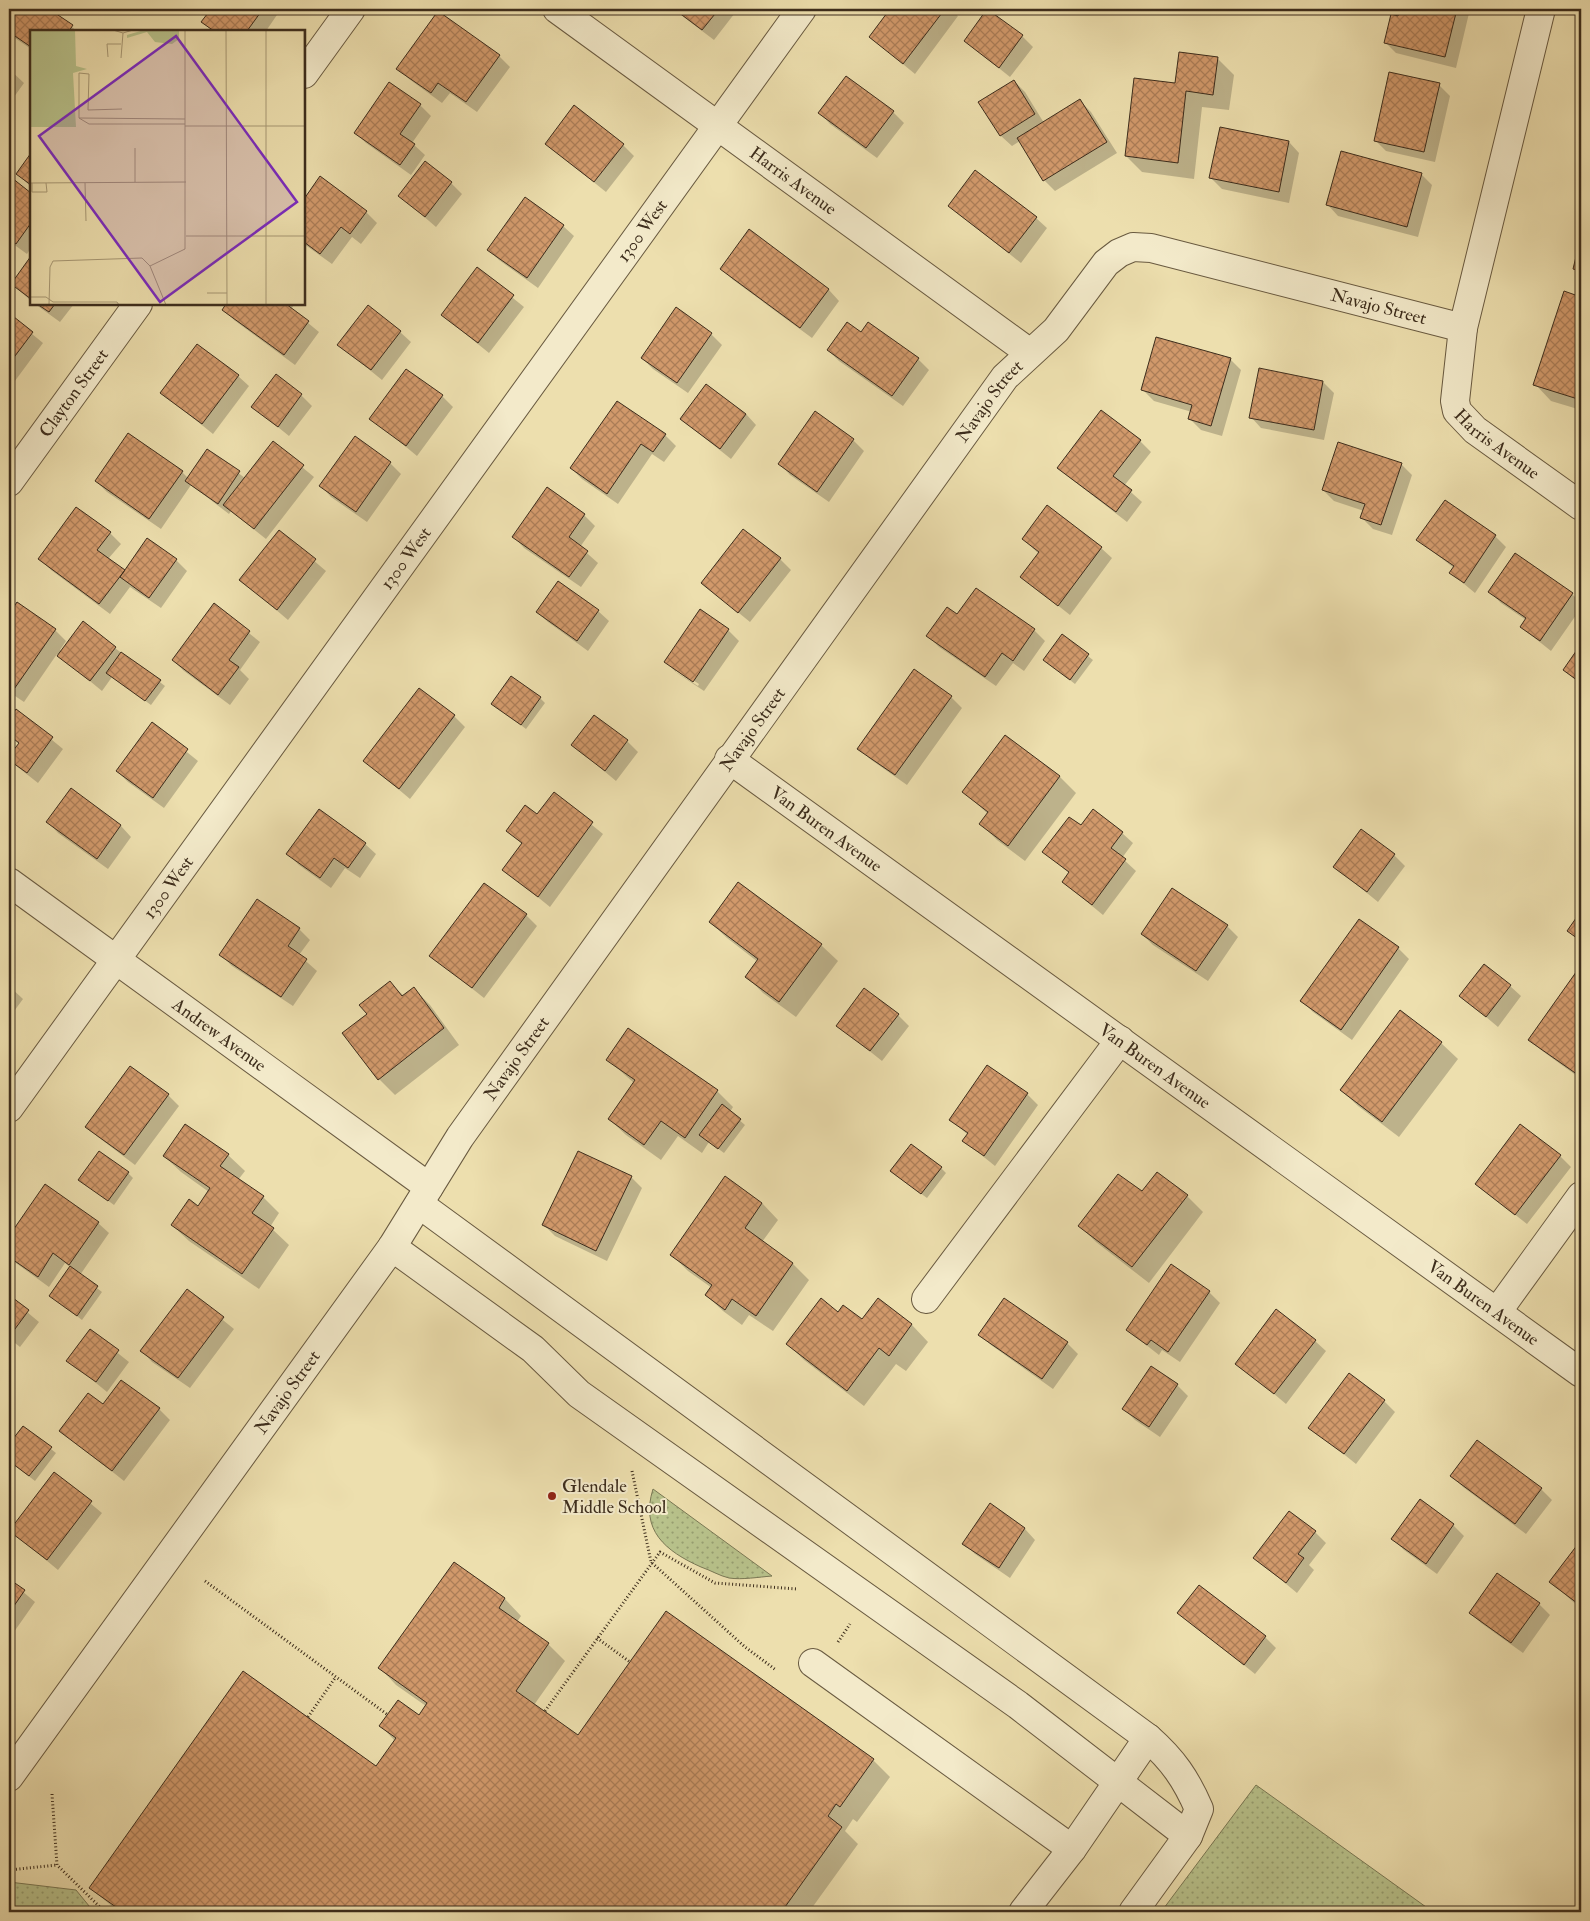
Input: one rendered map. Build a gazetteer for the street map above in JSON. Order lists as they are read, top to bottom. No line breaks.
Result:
{"streets":{"street":["Harris Avenue","1300 West","Navajo Street","Clayton Street","Van Buren Avenue","Andrew Avenue"]},"crossings":[["Harris Avenue","1300 West"],["Harris Avenue","Navajo Street"],["1300 West","Andrew Avenue"],["Navajo Street","Van Buren Avenue"],["Navajo Street","Andrew Avenue"]],"places":["Glendale Middle School"]}
